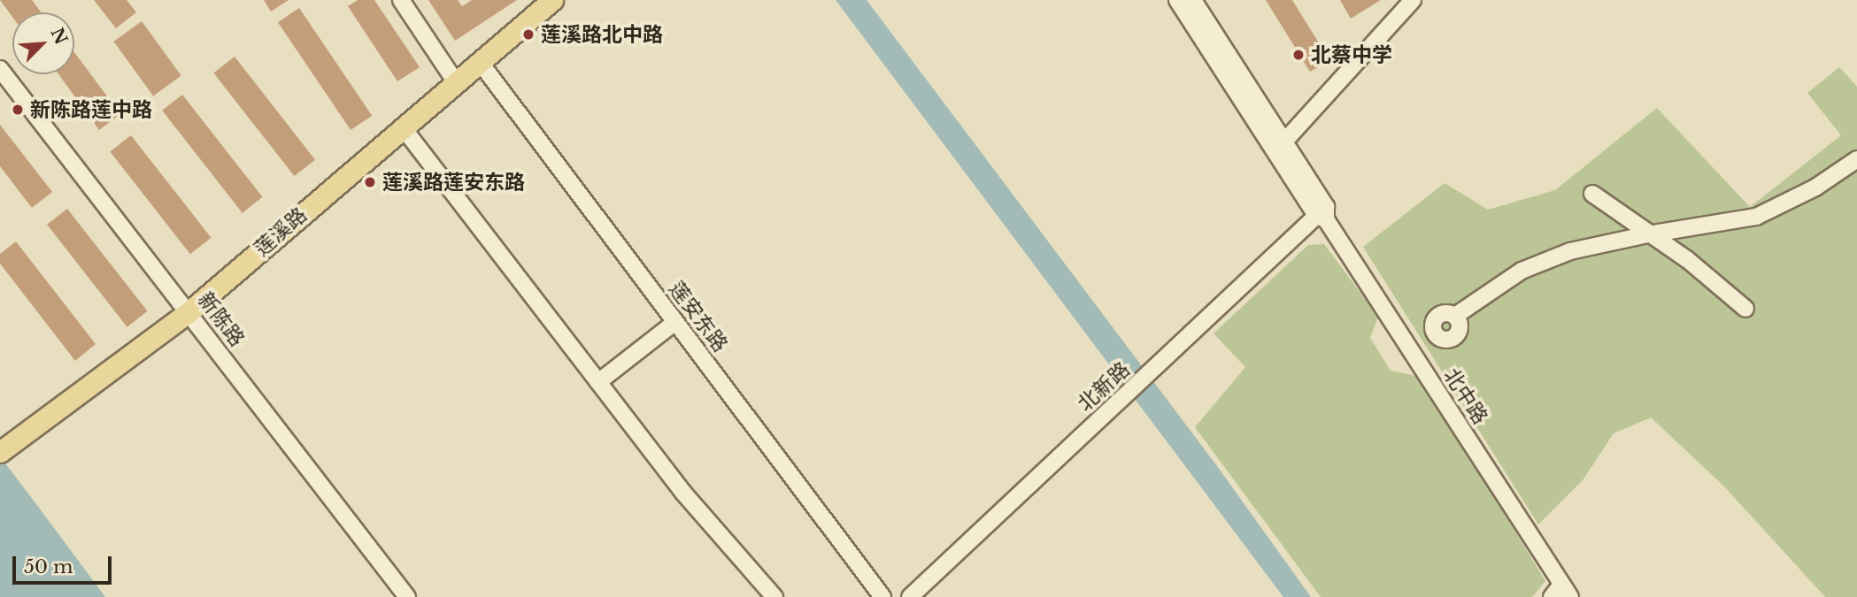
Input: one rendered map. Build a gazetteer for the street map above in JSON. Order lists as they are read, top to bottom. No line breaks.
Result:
{"streets":{"main road":["莲溪路"],"street":["莲安东路","新陈路","北新路","北中路"]},"crossings":[["莲溪路","莲安东路"],["莲溪路","新陈路"],["北新路","北中路"]],"places":["莲溪路北中路","北蔡中学","新陈路莲中路","莲溪路莲安东路"],"scale_bar":"50 m","north":"top right"}
